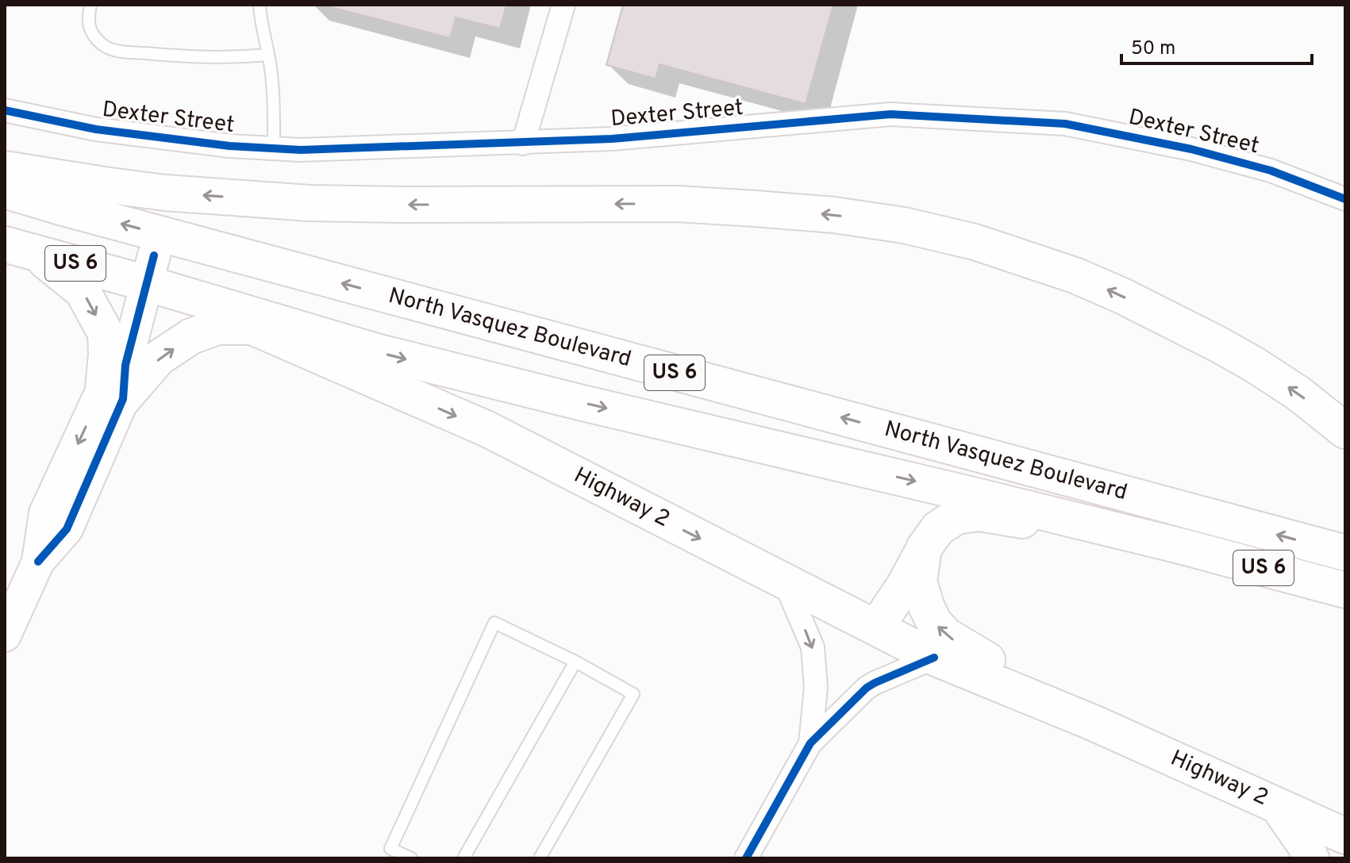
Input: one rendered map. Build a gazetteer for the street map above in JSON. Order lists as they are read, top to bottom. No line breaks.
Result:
{"streets":{"main road":["US 6","North Vasquez Boulevard","Highway 2"],"street":["Dexter Street"]},"crossings":[["North Vasquez Boulevard","Highway 2"]],"scale_bar":"50 m"}
